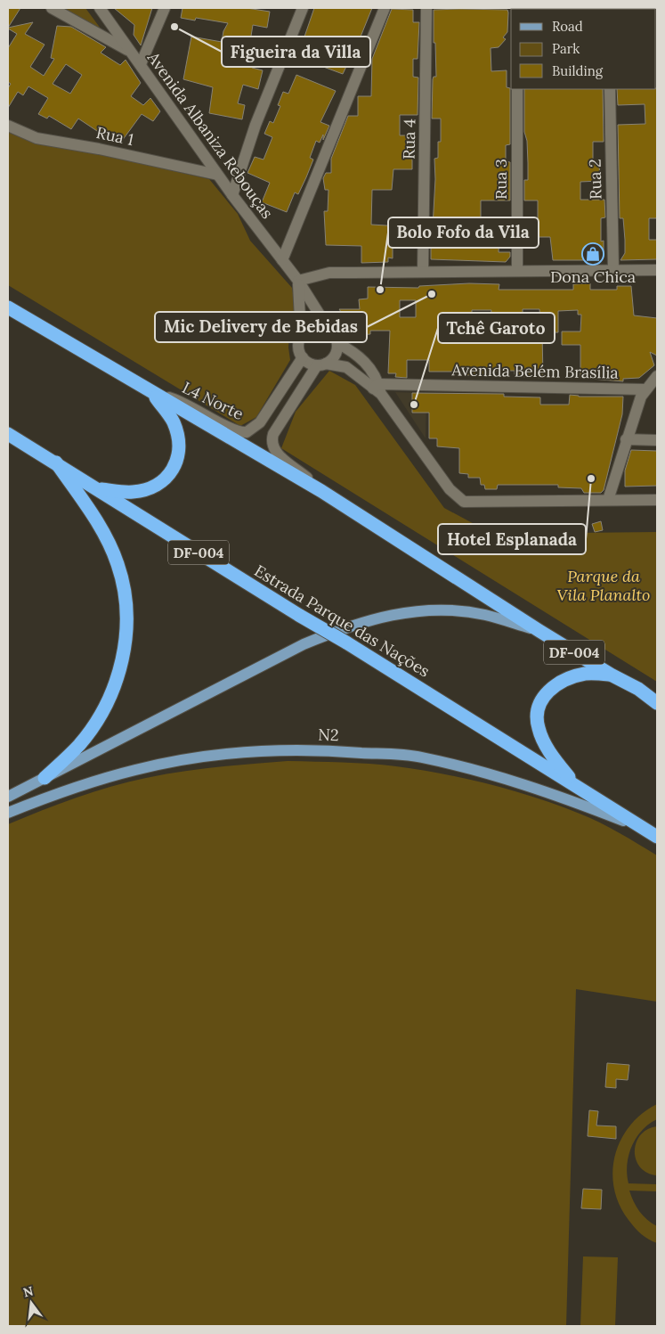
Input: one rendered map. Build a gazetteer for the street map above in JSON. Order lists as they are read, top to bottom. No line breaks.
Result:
{"streets":{"highway":["DF-004","Estrada Parque das Nações"],"main road":["N2"],"street":["Avenida Albaniza Rebouças","Rua 1","Rua 4","Rua 3","Rua 2","Avenida Belém Brasília","L4 Norte"]},"crossings":[["Avenida Albaniza Rebouças","Rua 1"],["L4 Norte","DF-004"],["Estrada Parque das Nações","N2"]],"parks":["Parque da Vila Planalto"],"places":{"other":["Figueira da Villa","Bolo Fofo da Vila","Mic Delivery de Bebidas","Tchê Garoto","Hotel Esplanada"],"shop":["Dona Chica"]},"legend":["Road","Park","Building"],"north":"top"}
